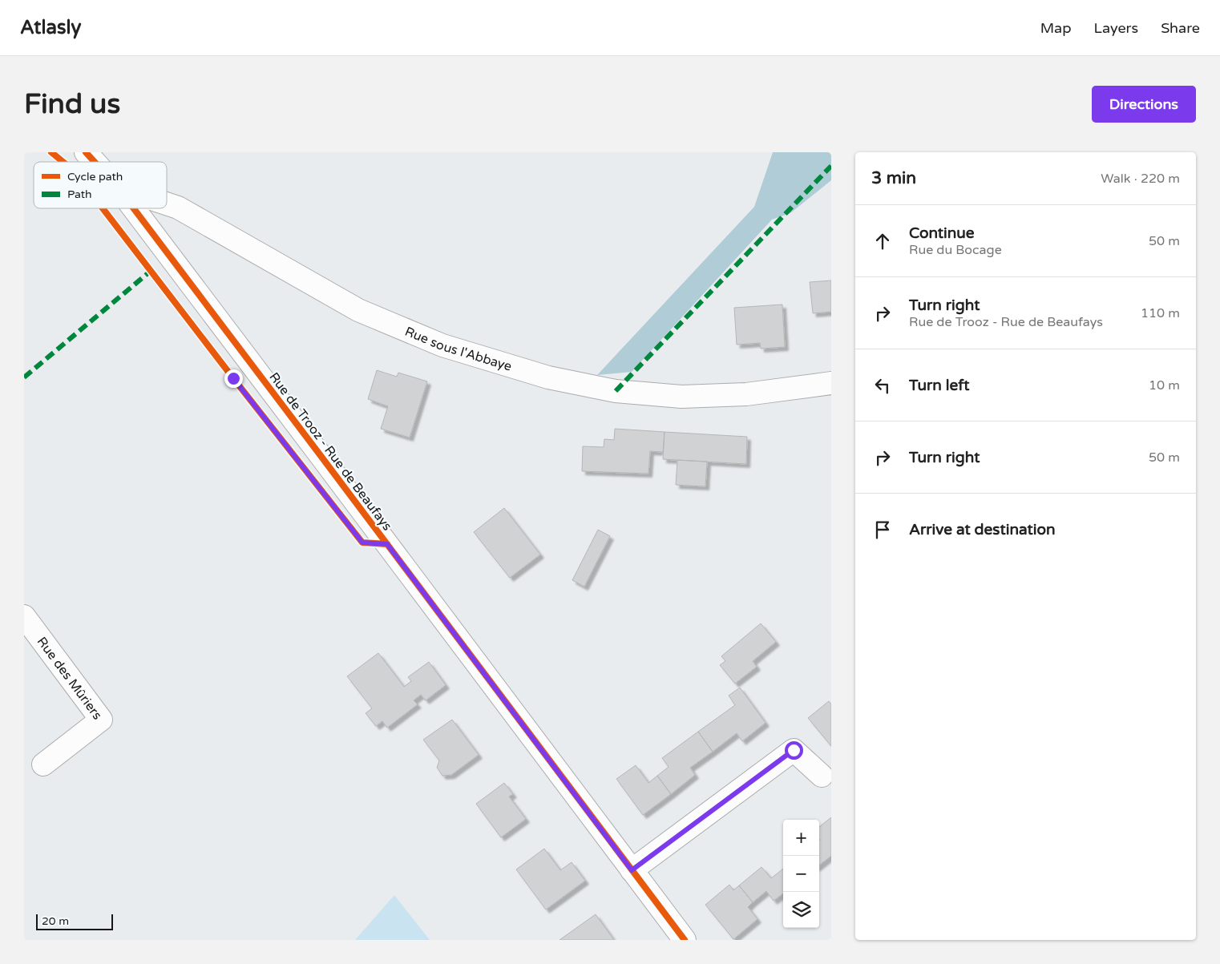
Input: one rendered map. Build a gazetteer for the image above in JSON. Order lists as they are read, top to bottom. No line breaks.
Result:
{"streets":{"street":["Rue sous l'Abbaye","Rue de Trooz - Rue de Beaufays","Rue des Mûriers"]},"legend":["Cycle path","Path"],"scale_bar":"20 m","page":{"header":"Atlasly","nav":["Map","Layers","Share"],"buttons":"Directions","title":"Find us","heading":["3 min","Walk · 220 m"],"list":[["Continue","Rue du Bocage","50 m"],["Turn right","Rue de Trooz - Rue de Beaufays","110 m"],["Turn left","10 m"],["Turn right","50 m"],"Arrive at destination"],"map_buttons":["+","−"],"scale":"20 m"}}
